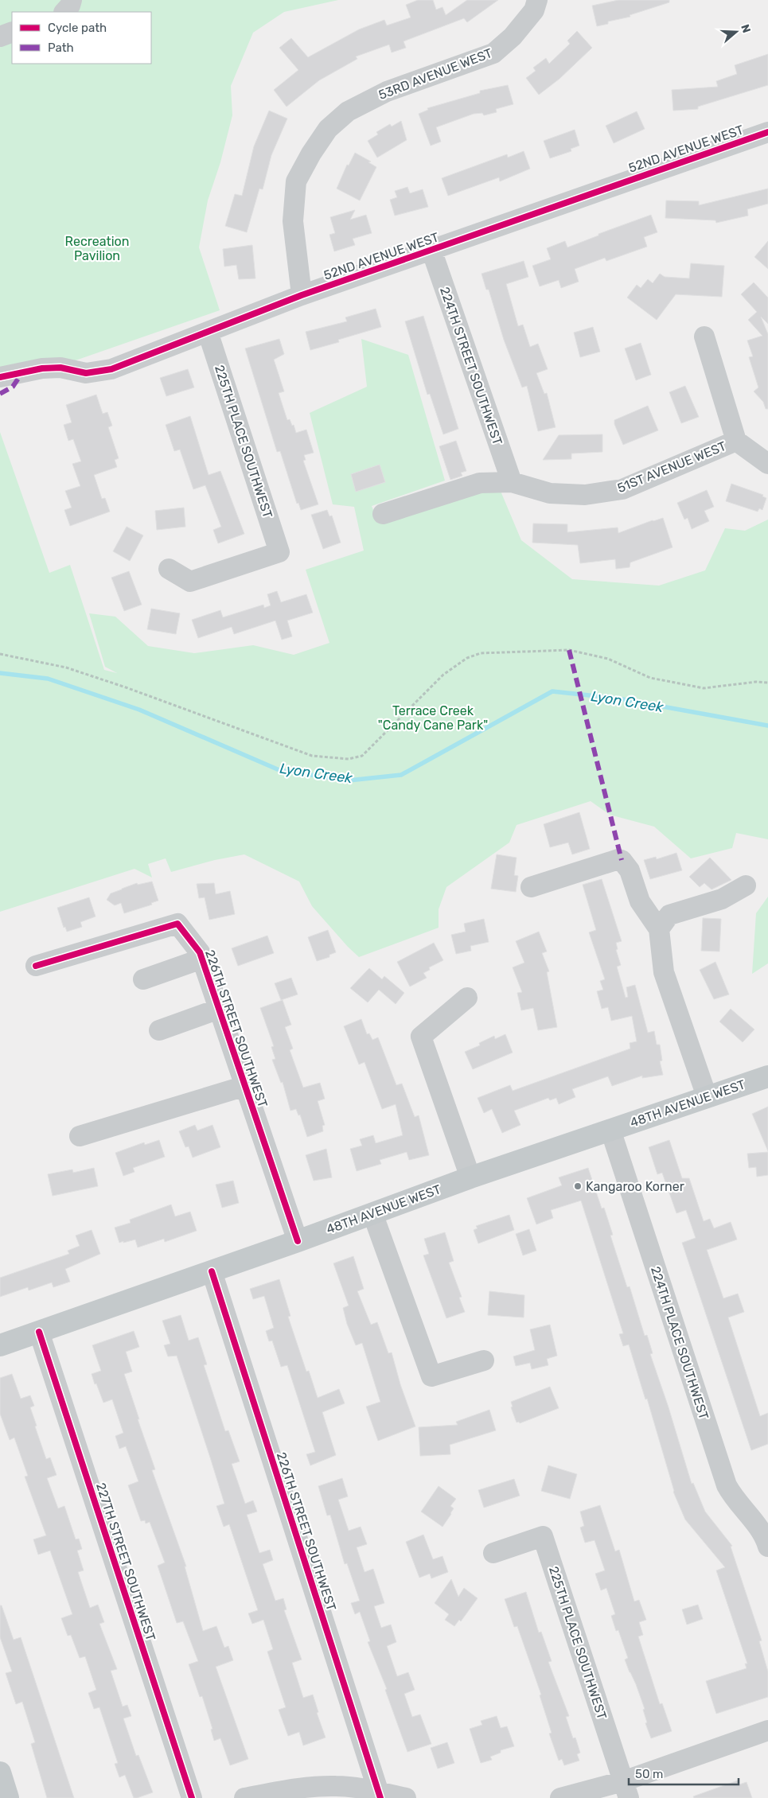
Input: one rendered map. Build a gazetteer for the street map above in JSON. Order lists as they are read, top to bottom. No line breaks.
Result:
{"streets":{"main road":["48TH AVENUE WEST"],"street":["53RD AVENUE WEST","52ND AVENUE WEST","224TH STREET SOUTHWEST","225TH PLACE SOUTHWEST","51ST AVENUE WEST","226TH STREET SOUTHWEST","224TH PLACE SOUTHWEST","227TH STREET SOUTHWEST"]},"crossings":[["53RD AVENUE WEST","52ND AVENUE WEST"],["52ND AVENUE WEST","224TH STREET SOUTHWEST"],["52ND AVENUE WEST","225TH PLACE SOUTHWEST"],["224TH STREET SOUTHWEST","51ST AVENUE WEST"],["226TH STREET SOUTHWEST","48TH AVENUE WEST"],["48TH AVENUE WEST","224TH PLACE SOUTHWEST"],["48TH AVENUE WEST","227TH STREET SOUTHWEST"]],"water":["Lyon Creek"],"parks":["Recreation Pavilion","Terrace Creek \"Candy Cane Park\""],"places":["Kangaroo Korner"],"legend":["Cycle path","Path"],"scale_bar":"50 m","north":"right"}
